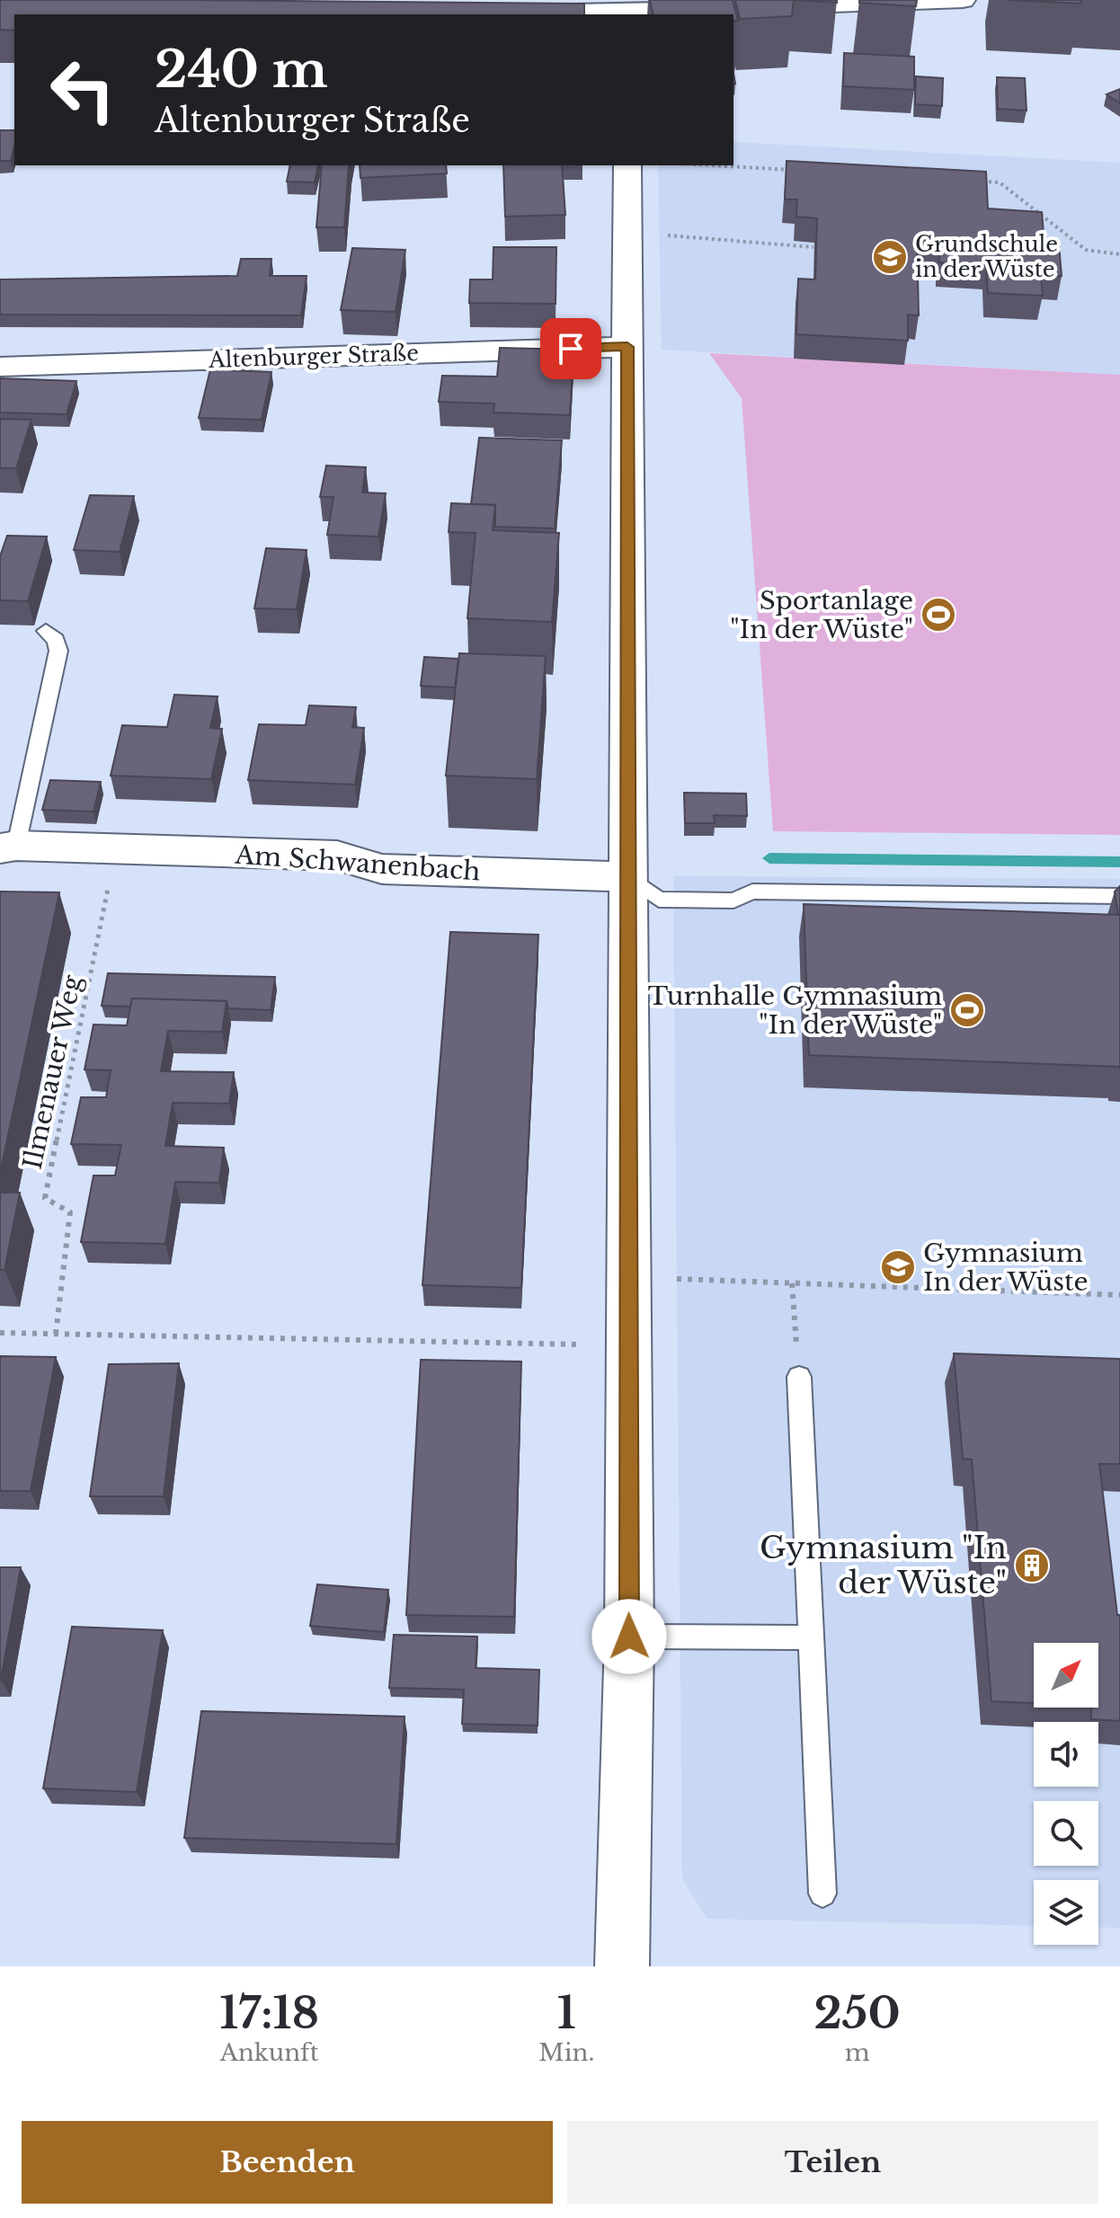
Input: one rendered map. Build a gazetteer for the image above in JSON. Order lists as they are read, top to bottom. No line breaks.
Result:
{"streets":{"street":["Altenburger Straße","Am Schwanenbach"],"path":["Ilmenauer Weg"]},"crossings":[["Am Schwanenbach","Ilmenauer Weg"]],"places":{"school or university":["Grundschule in der Wüste","Gymnasium In der Wüste"],"sports":["Sportanlage \"In der Wüste\"","Turnhalle Gymnasium \"In der Wüste\""],"building":["Gymnasium \"In der Wüste\""]},"north":"top right","page":{"turn":["240 m","Altenburger Straße"],"eta":["17:18","Ankunft","1","Min.","250","m"],"buttons":["Beenden","Teilen"]}}
